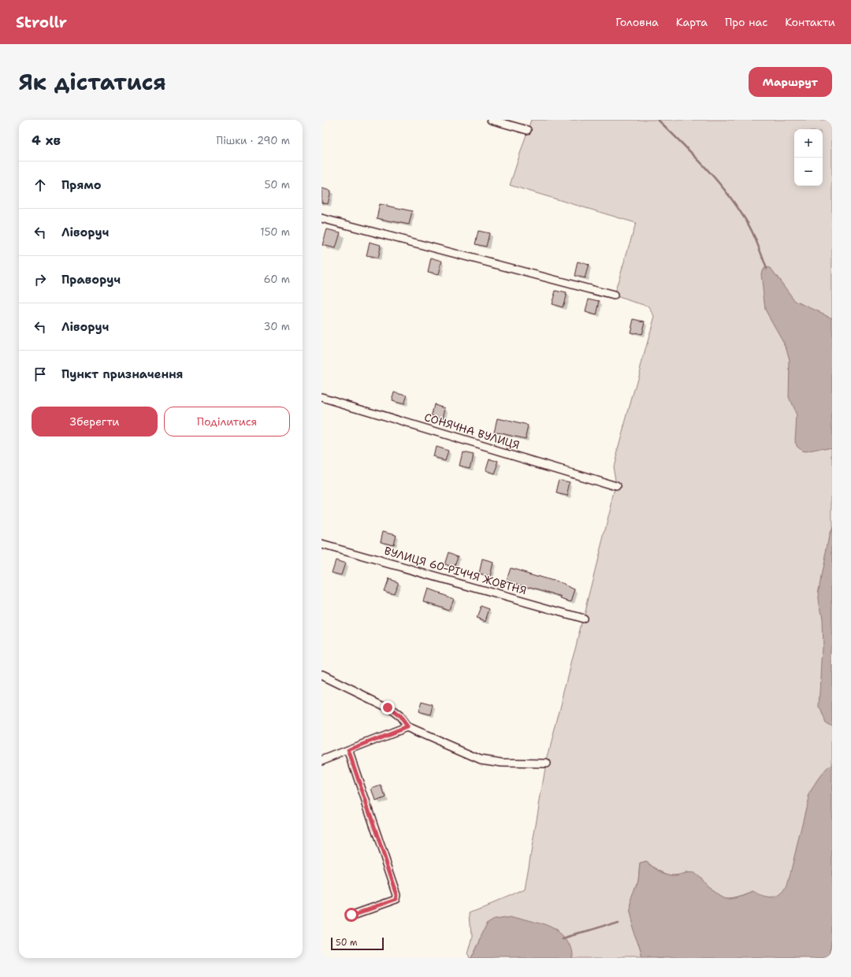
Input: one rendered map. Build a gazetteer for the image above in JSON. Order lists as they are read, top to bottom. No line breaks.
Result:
{"streets":{"street":["СОНЯЧНА ВУЛИЦЯ","ВУЛИЦЯ 60-РІЧЧЯ ЖОВТНЯ"]},"scale_bar":"50 m","page":{"header":"Strollr","nav":["Головна","Карта","Про нас","Контакти"],"title":"Як дістатися","buttons":["Маршрут",["Зберегти","Поділитися"]],"heading":["4 хв","Пішки · 290 m"],"map_buttons":["+","−"],"list":[["Прямо","50 m"],["Ліворуч","150 m"],["Праворуч","60 m"],["Ліворуч","30 m"],"Пункт призначення"],"scale":"50 m"}}
